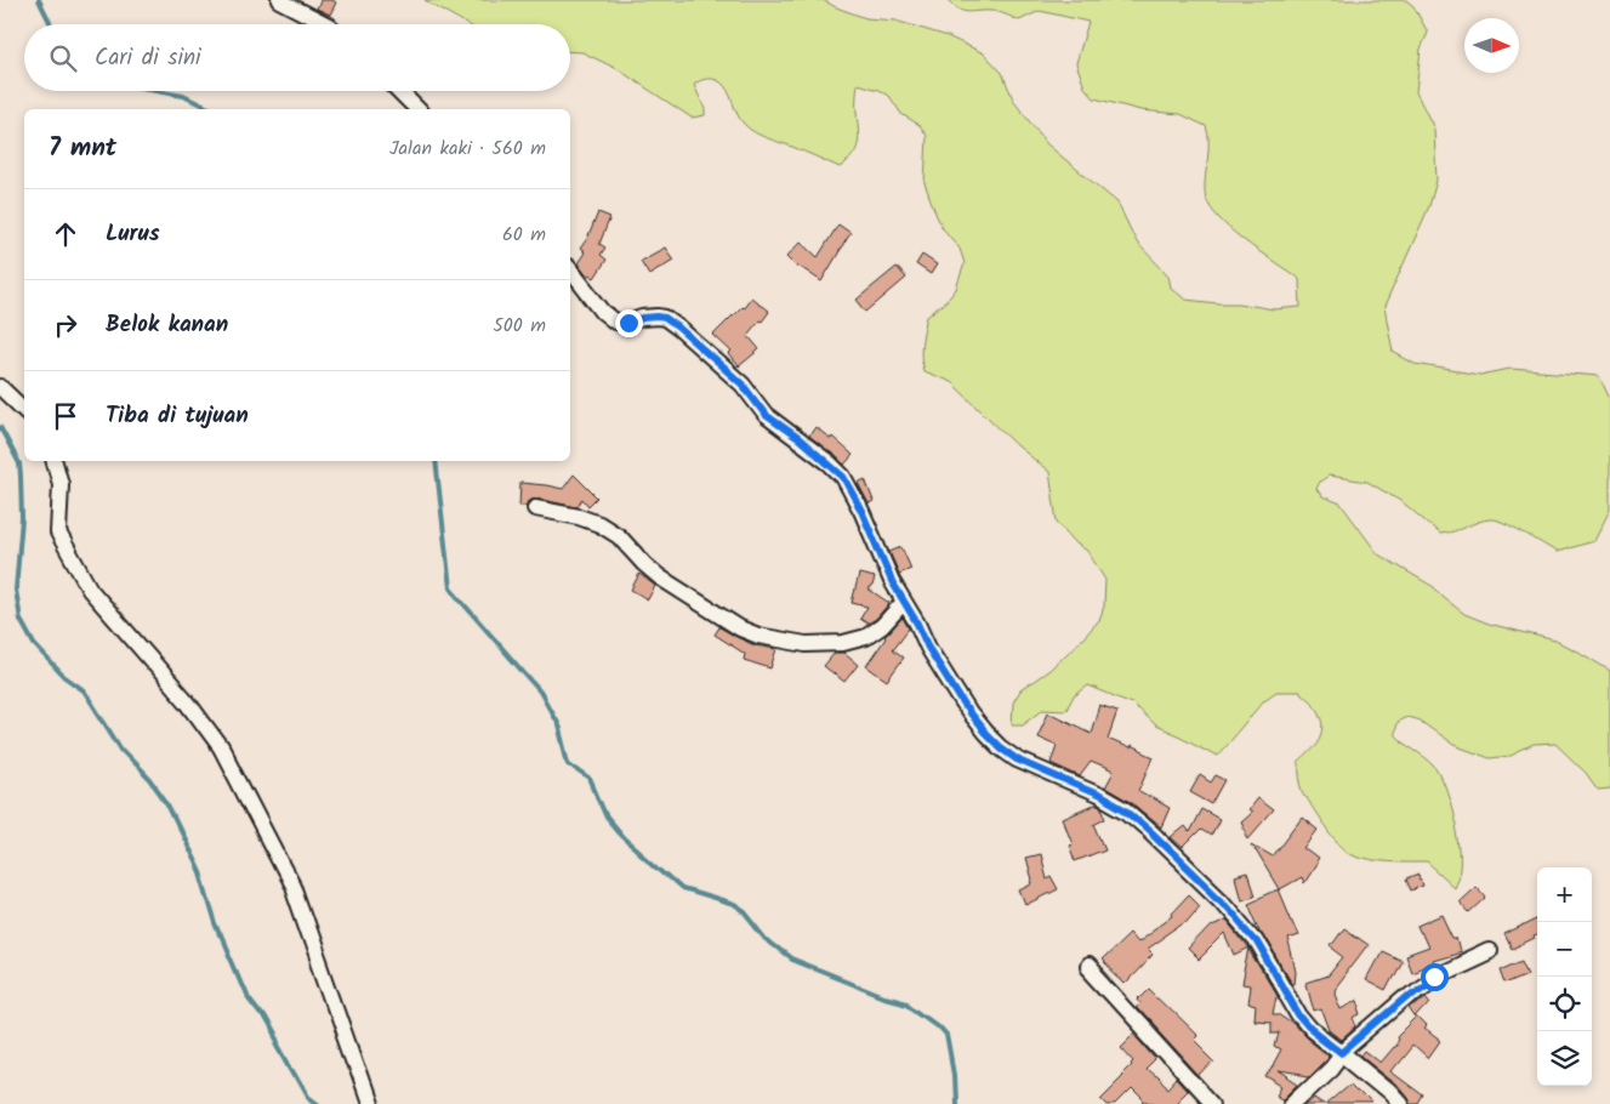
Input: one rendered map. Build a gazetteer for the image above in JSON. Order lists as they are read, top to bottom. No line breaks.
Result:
{"north":"right","page":{"search":"Cari di sini","heading":["7 mnt","Jalan kaki · 560 m"],"list":[["Lurus","60 m"],["Belok kanan","500 m"],"Tiba di tujuan"],"map_buttons":["+","−"]}}
